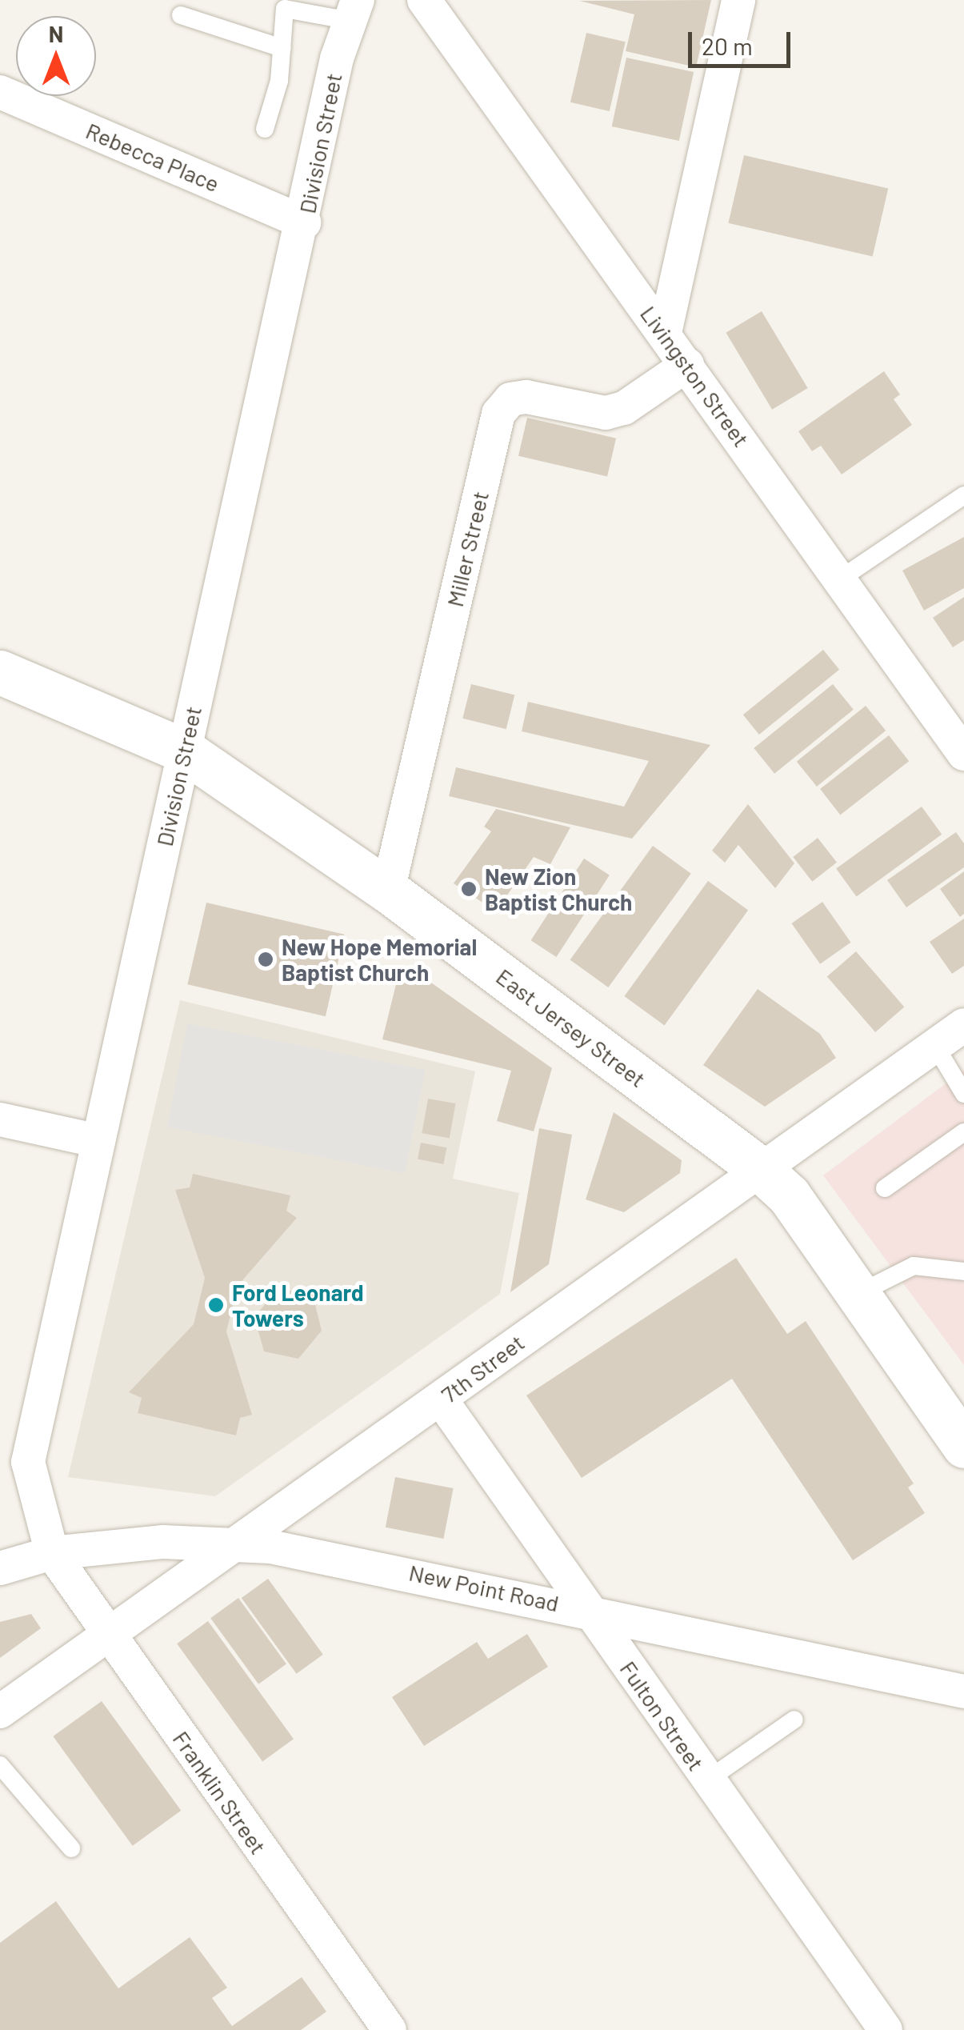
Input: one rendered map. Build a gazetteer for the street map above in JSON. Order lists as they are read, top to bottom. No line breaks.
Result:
{"streets":{"street":["Division Street","Rebecca Place","Livingston Street","Miller Street","East Jersey Street","7th Street","New Point Road","Fulton Street","Franklin Street"]},"crossings":[["Division Street","Rebecca Place"],["Division Street","East Jersey Street"],["Division Street","New Point Road"],["Division Street","Franklin Street"],["Livingston Street","Miller Street"],["Miller Street","East Jersey Street"],["East Jersey Street","7th Street"],["7th Street","New Point Road"],["7th Street","Fulton Street"],["7th Street","Franklin Street"],["New Point Road","Fulton Street"],["New Point Road","Franklin Street"]],"places":["New Zion Baptist Church","New Hope Memorial Baptist Church","Ford Leonard Towers"],"scale_bar":"20 m","north":"top"}
